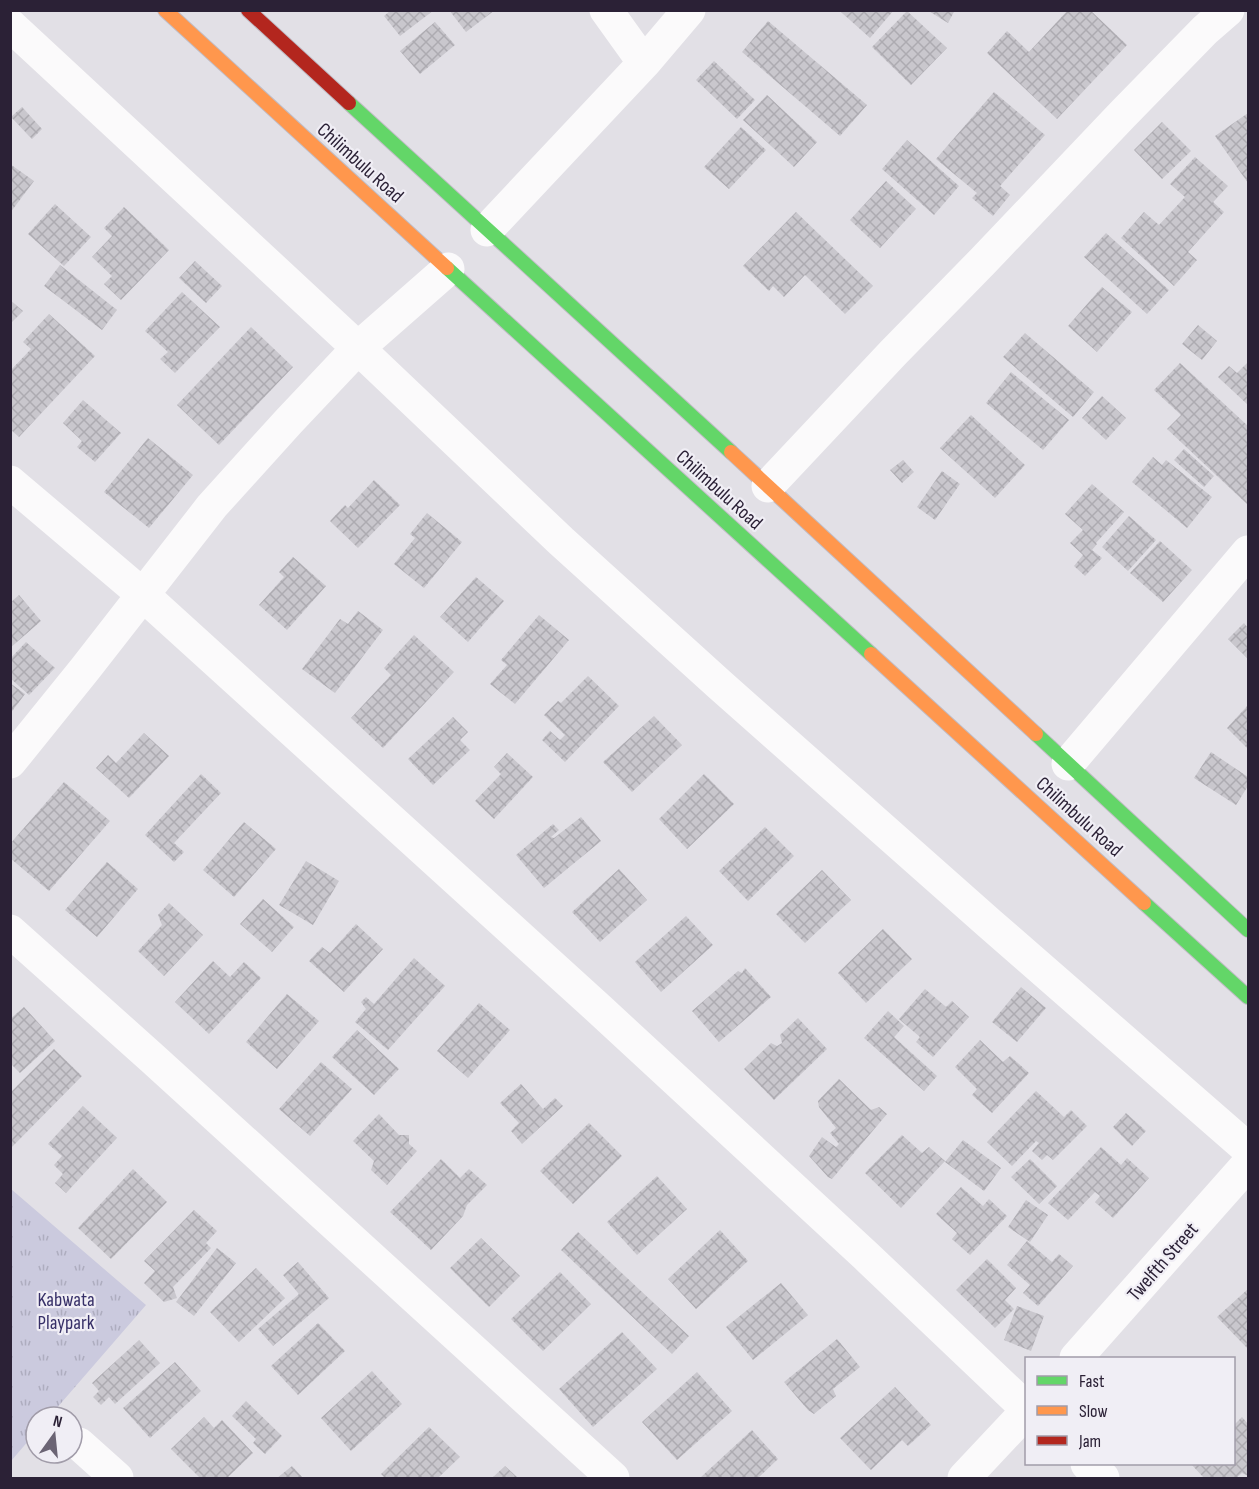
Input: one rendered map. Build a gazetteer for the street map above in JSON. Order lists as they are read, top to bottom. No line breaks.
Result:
{"streets":{"main road":["Chilimbulu Road"],"street":["Twelfth Street"]},"parks":["Kabwata Playpark"],"legend":["Fast","Slow","Jam"],"north":"top"}
